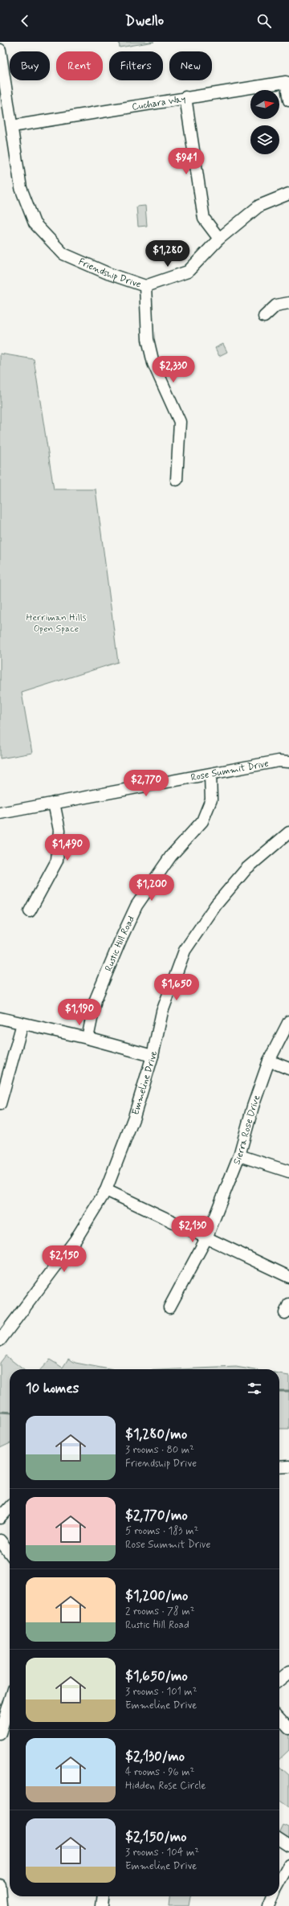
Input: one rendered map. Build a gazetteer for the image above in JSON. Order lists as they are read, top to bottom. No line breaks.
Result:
{"streets":{"street":["Cuchara Way","Friendship Drive","Rose Summit Drive","Rustic Hill Road","Emmeline Drive","Sierra Rose Drive"]},"crossings":[["Cuchara Way","Friendship Drive"],["Rose Summit Drive","Rustic Hill Road"]],"parks":["Herriman Hills Open Space"],"north":"right","page":{"header":"Dwello","chip":["Buy","Rent","Filters","New"],"price":["$941","$1,280","$2,330","$2,770","$1,490","$1,200","$1,650","$1,190","$2,130","$2,150"],"heading":"10 homes","list":[{"name":"$1,280/mo","note":"3 rooms · 80 m² · Friendship Drive"},{"name":"$2,770/mo","note":"5 rooms · 183 m² · Rose Summit Drive"},{"name":"$1,200/mo","note":"2 rooms · 78 m² · Rustic Hill Road"},{"name":"$1,650/mo","note":"3 rooms · 101 m² · Emmeline Drive"},{"name":"$2,130/mo","note":"4 rooms · 96 m² · Hidden Rose Circle"},{"name":"$2,150/mo","note":"3 rooms · 104 m² · Emmeline Drive"}]}}
